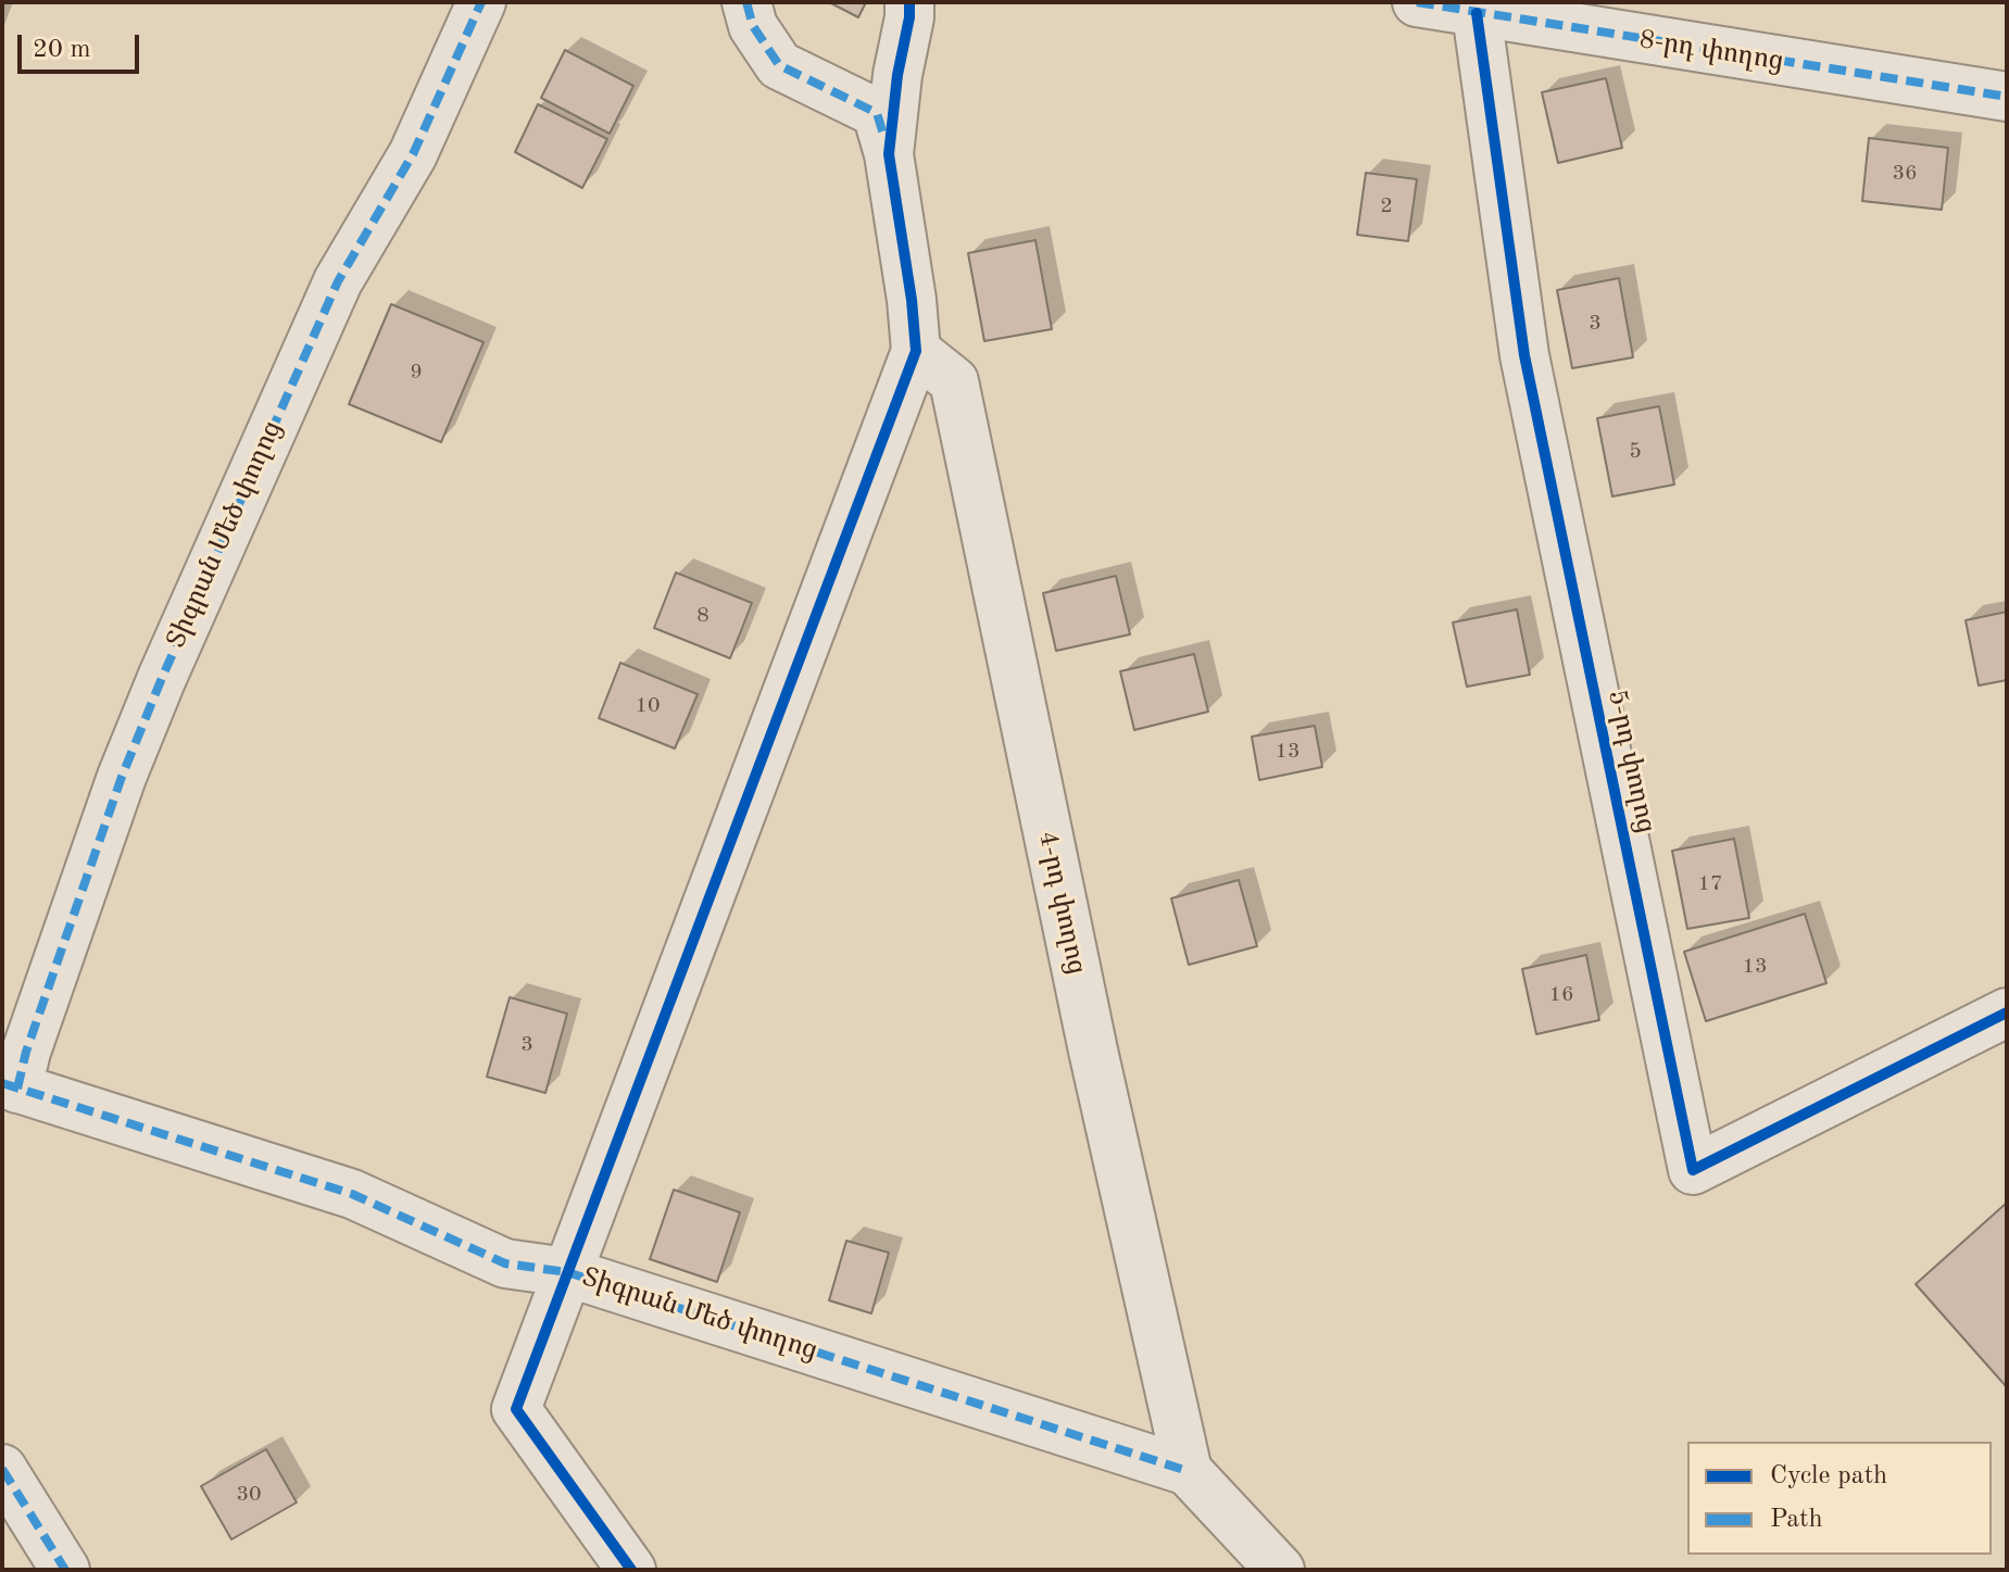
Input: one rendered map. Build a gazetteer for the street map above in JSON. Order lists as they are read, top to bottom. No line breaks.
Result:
{"streets":{"street":["8-րդ փողոց","Տիգրան Մեծ փողոց","5-րդ փողոց","4-րդ փողոց"]},"crossings":[["8-րդ փողոց","5-րդ փողոց"],["Տիգրան Մեծ փողոց","4-րդ փողոց"]],"house_numbers":["36","2","3","9","5","8","10","13","17","13","16","3","30"],"legend":["Cycle path","Path"],"scale_bar":"20 m"}
